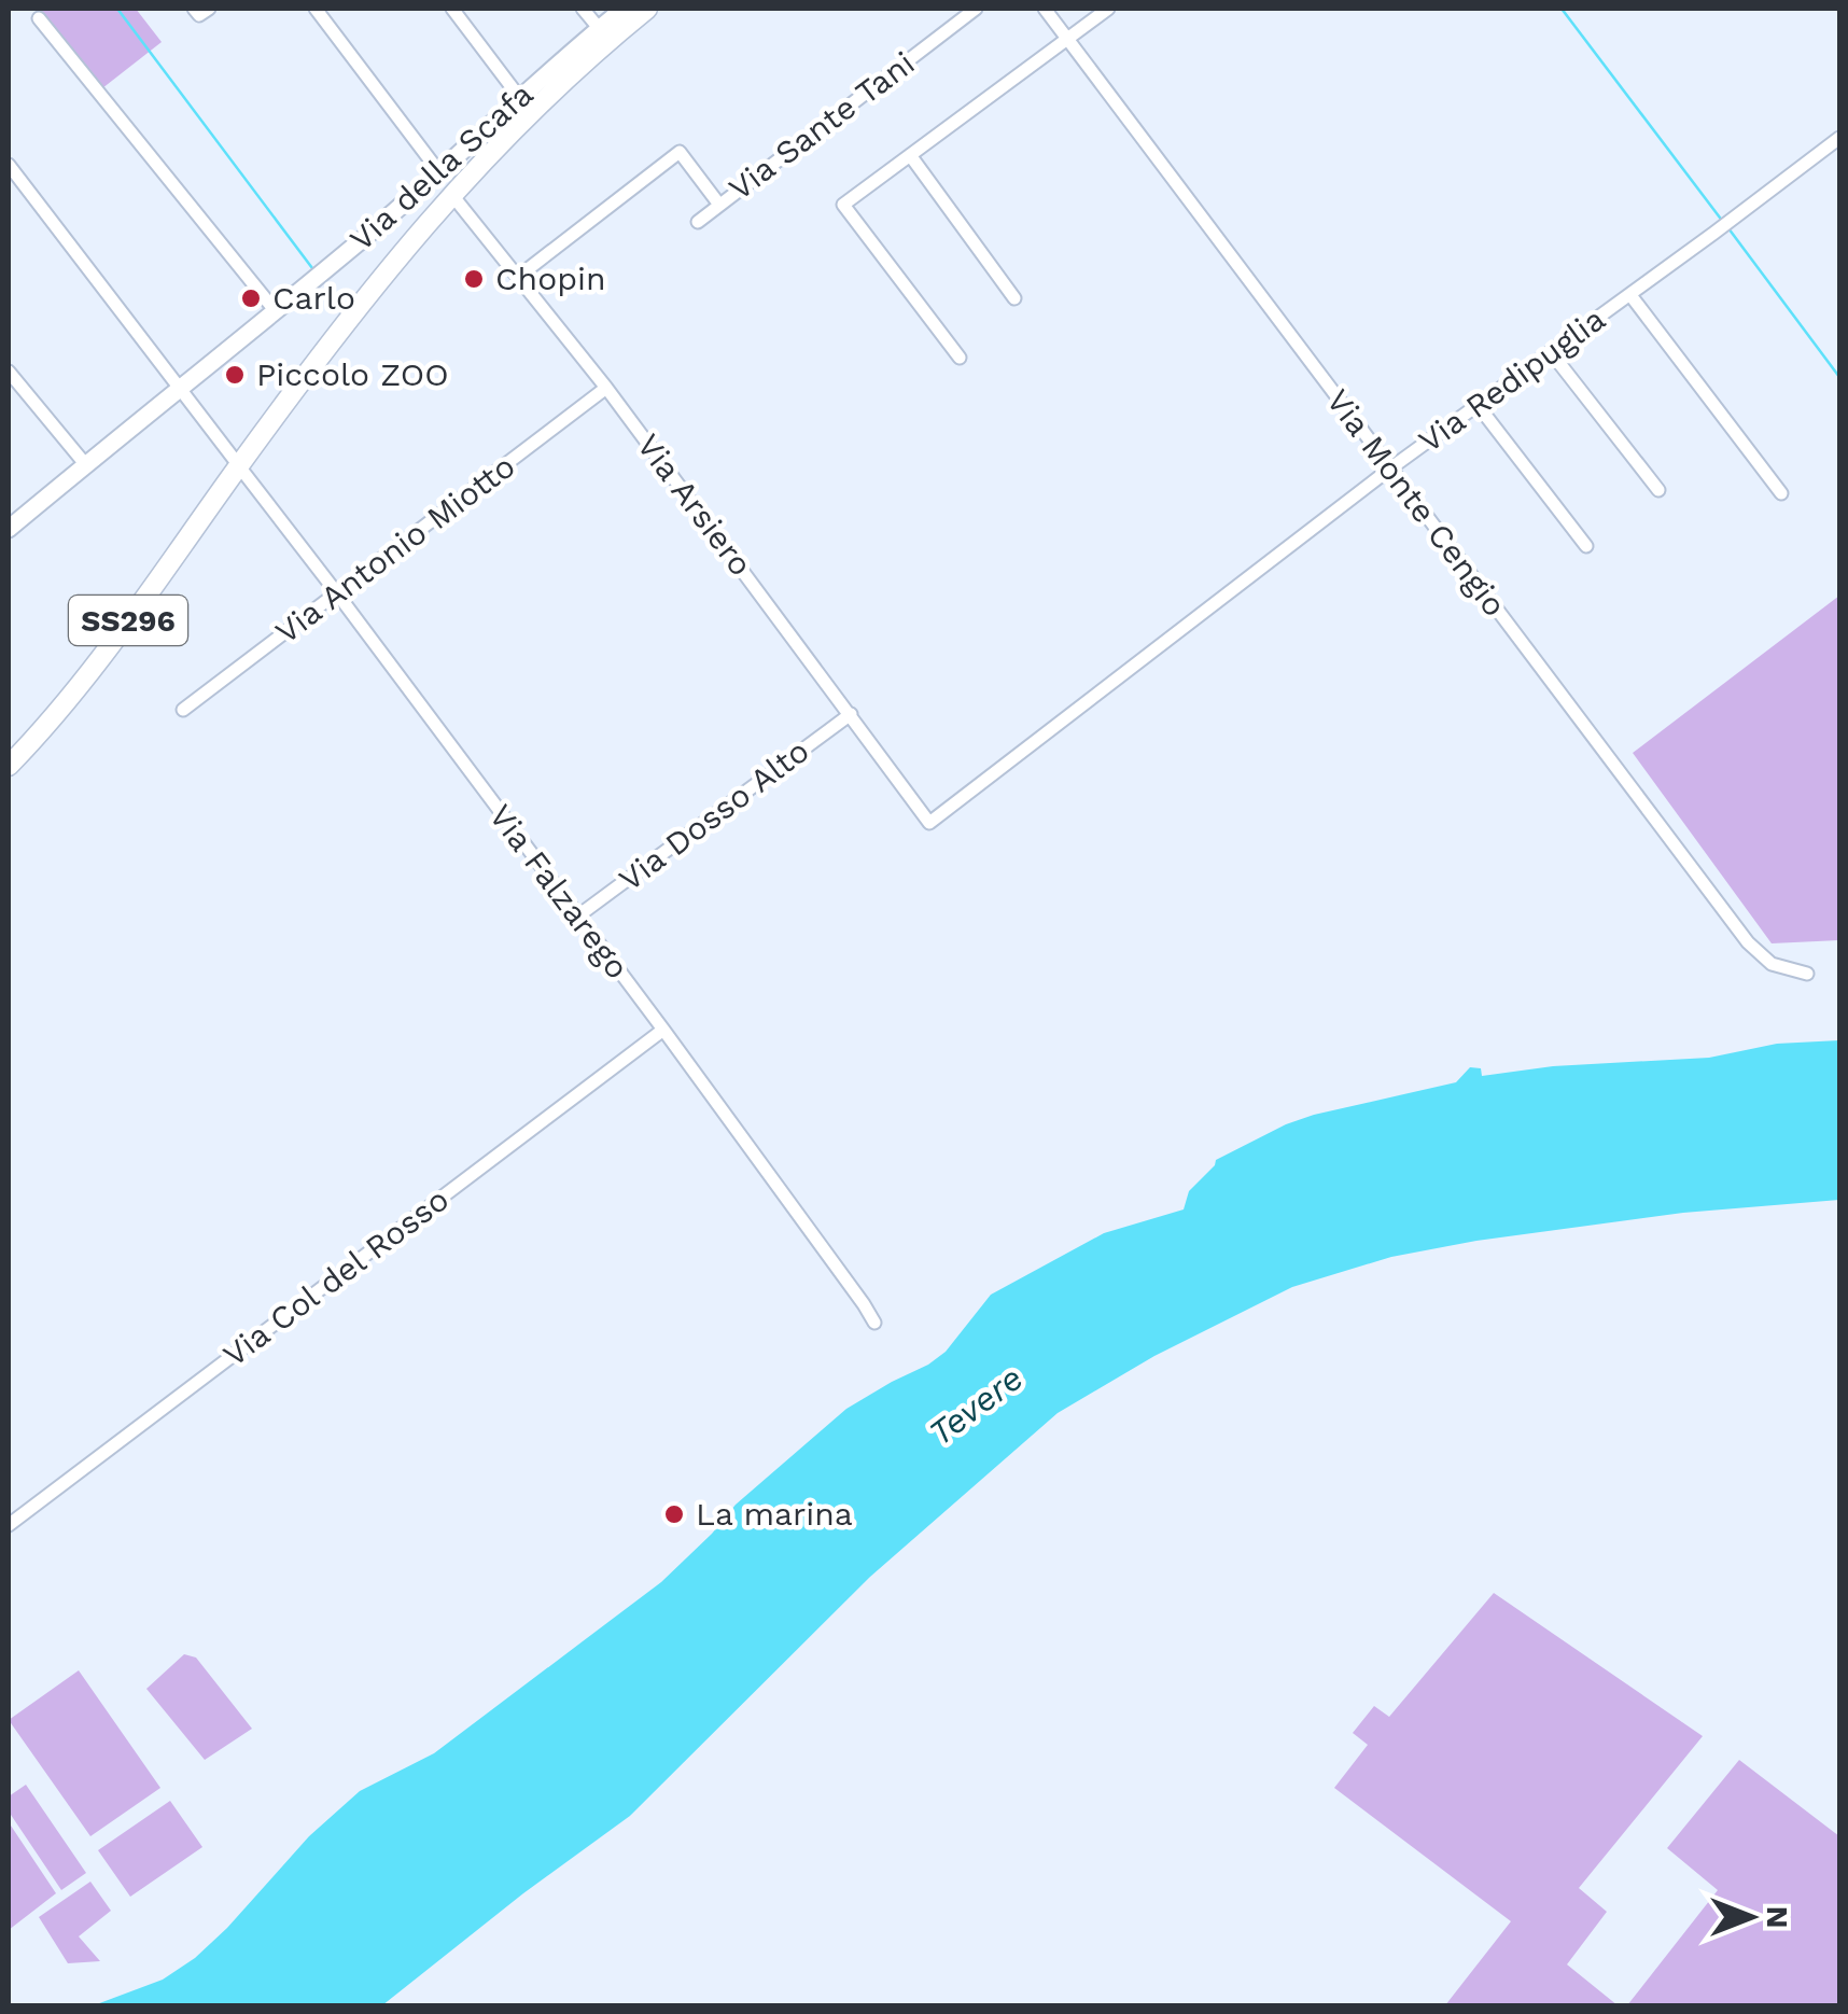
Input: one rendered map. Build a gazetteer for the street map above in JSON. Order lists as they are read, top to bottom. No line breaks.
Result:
{"streets":{"main road":["SS296"],"street":["Via Sante Tani","Via della Scafa","Via Redipuglia","Via Monte Cengio","Via Arsiero","Via Antonio Miotto","Via Dosso Alto","Via Falzarego","Via Col del Rosso"]},"crossings":[["Via Sante Tani","Via Arsiero"],["Via della Scafa","Via Falzarego"],["Via Redipuglia","Via Monte Cengio"],["Via Redipuglia","Via Arsiero"],["Via Arsiero","Via Antonio Miotto"],["Via Arsiero","SS296"],["Via Arsiero","Via Dosso Alto"],["Via Antonio Miotto","Via Falzarego"],["SS296","Via Falzarego"],["Via Dosso Alto","Via Falzarego"],["Via Falzarego","Via Col del Rosso"]],"water":["Tevere"],"places":["Chopin","Carlo","Piccolo ZOO","La marina"],"north":"right"}
